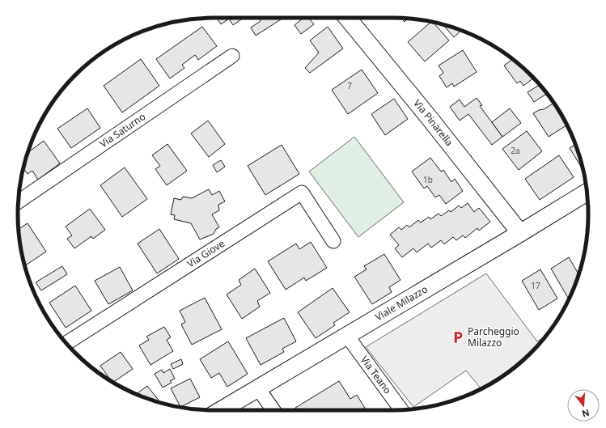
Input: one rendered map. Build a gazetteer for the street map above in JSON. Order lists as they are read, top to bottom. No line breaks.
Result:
{"streets":{"street":["Via Pinarella","Via Saturno","Via Giove","Viale Milazzo","Via Teano"]},"crossings":[["Via Pinarella","Viale Milazzo"],["Viale Milazzo","Via Teano"]],"places":{"parking":["Parcheggio Milazzo"]},"house_numbers":["7","2a","1b","17"],"north":"bottom"}
